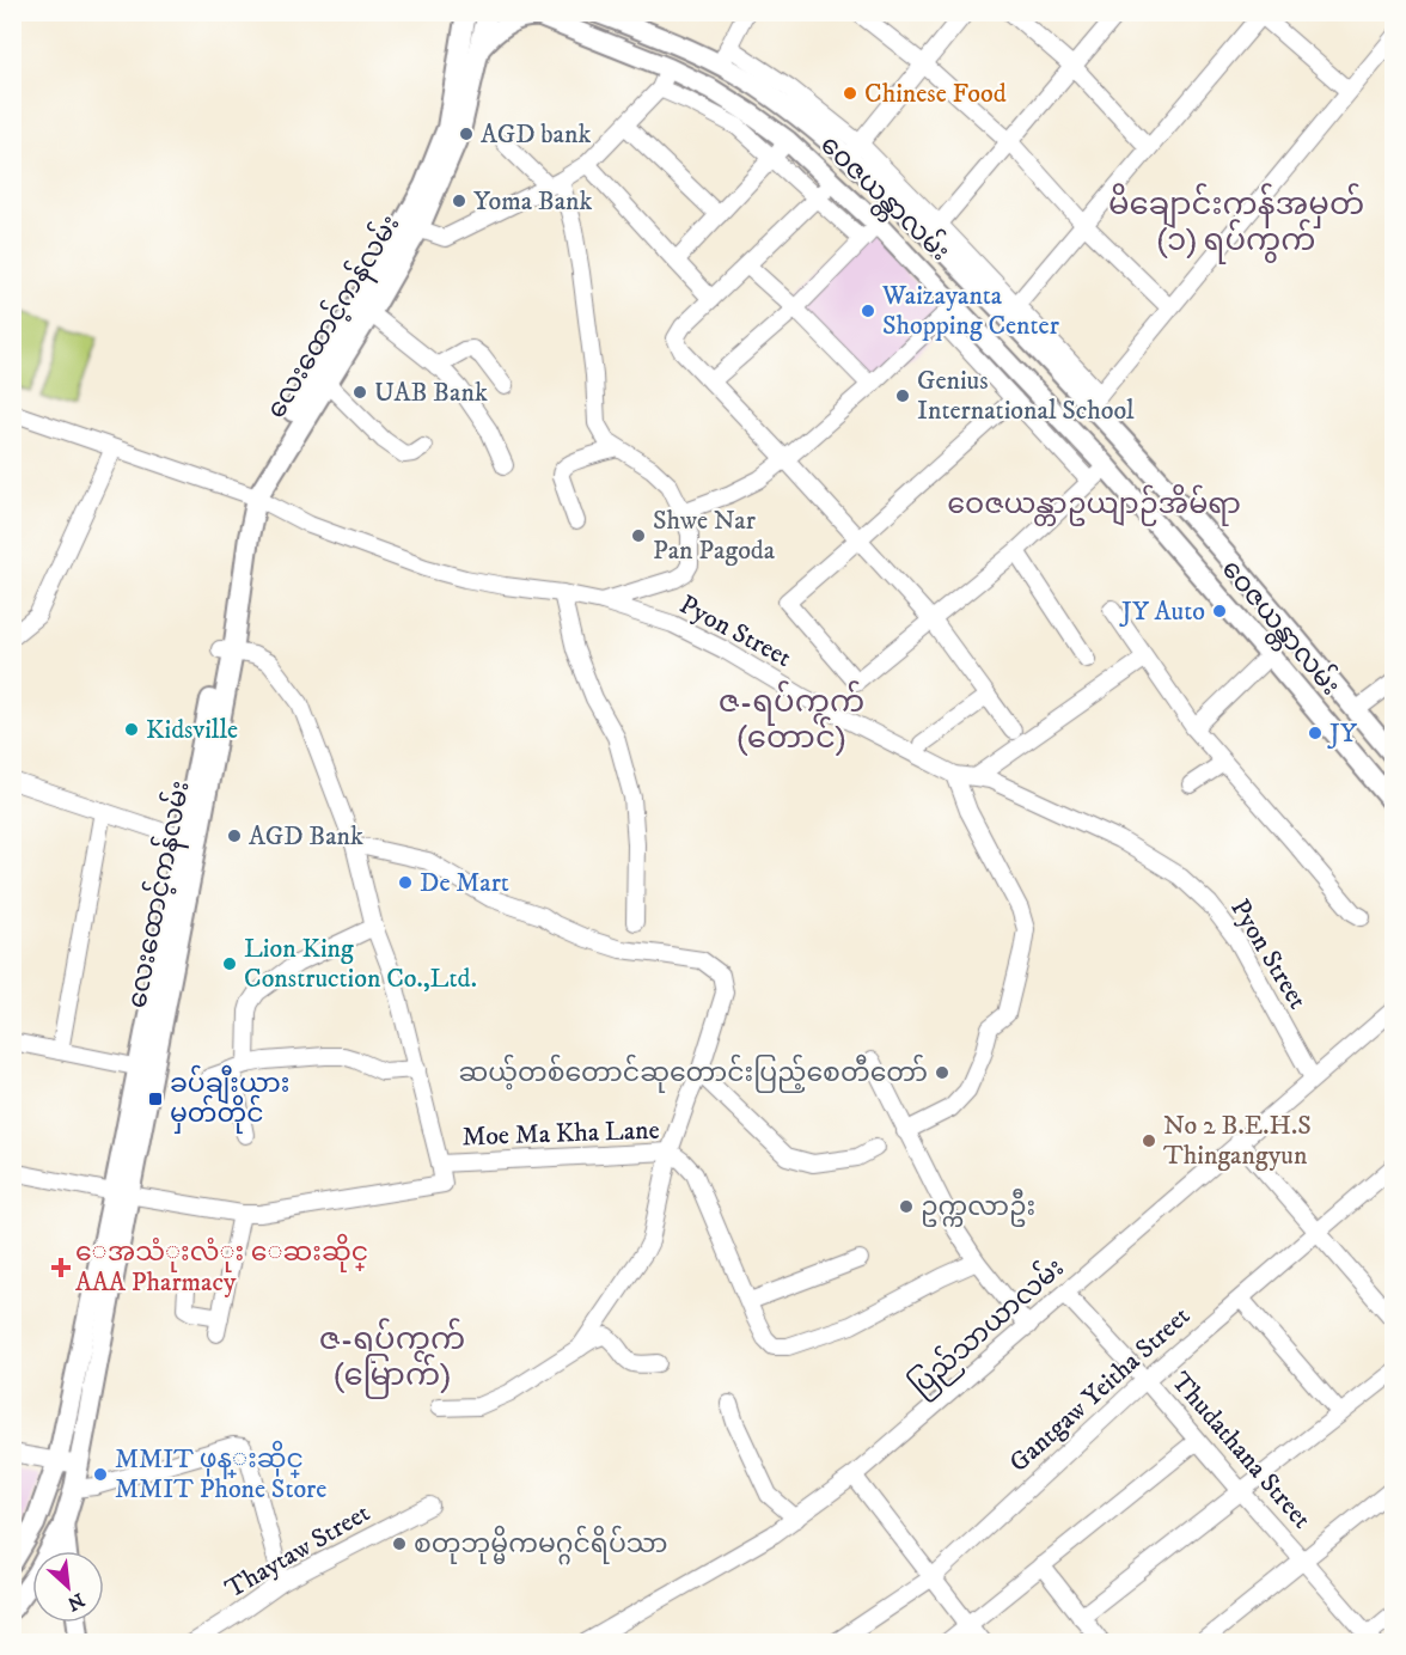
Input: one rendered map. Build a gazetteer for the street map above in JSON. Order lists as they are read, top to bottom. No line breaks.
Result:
{"streets":{"main road":["ဝေဇယန္တာလမ်း","လေးထောင့်ကန်လမ်း"],"street":["Pyon Street","Moe Ma Kha Lane","ပြည်သာယာလမ်း","Gantgaw Yeitha Street","Thudathana Street","Thaytaw Street"]},"crossings":[["လေးထောင့်ကန်လမ်း","Pyon Street"],["Pyon Street","ပြည်သာယာလမ်း"],["ပြည်သာယာလမ်း","Thudathana Street"],["Gantgaw Yeitha Street","Thudathana Street"]],"districts":["မိချောင်းကန်အမှတ် (၁) ရပ်ကွက်","ဝေဇယန္တာဥယျာဉ်အိမ်ရာ","ဇ-ရပ်ကွက် (တောင်)","ဇ-ရပ်ကွက် (မြောက်)"],"places":{"other":["Chinese Food","AGD bank","Yoma Bank","Waizayanta Shopping Center","UAB Bank","Genius International School","Shwe Nar Pan Pagoda","JY Auto","Kidsville","JY","AGD Bank","De Mart","Lion King Construction Co.,Ltd.","ဆယ့်တစ်တောင်ဆုတောင်းပြည့်စေတီတော်","No 2 B.E.H.S Thingangyun","ဥက္ကလာဦး","MMIT ဖုန္းဆိုင္ MMIT Phone Store","စတုဘုမ္မိကမဂ္ဂင်ရိပ်သာ"],"transit":["ခပ်ချီးယား မှတ်တိုင်"],"health":["ေအသံုးလံုး ေဆးဆိုင္ AAA Pharmacy"]},"north":"bottom right"}
